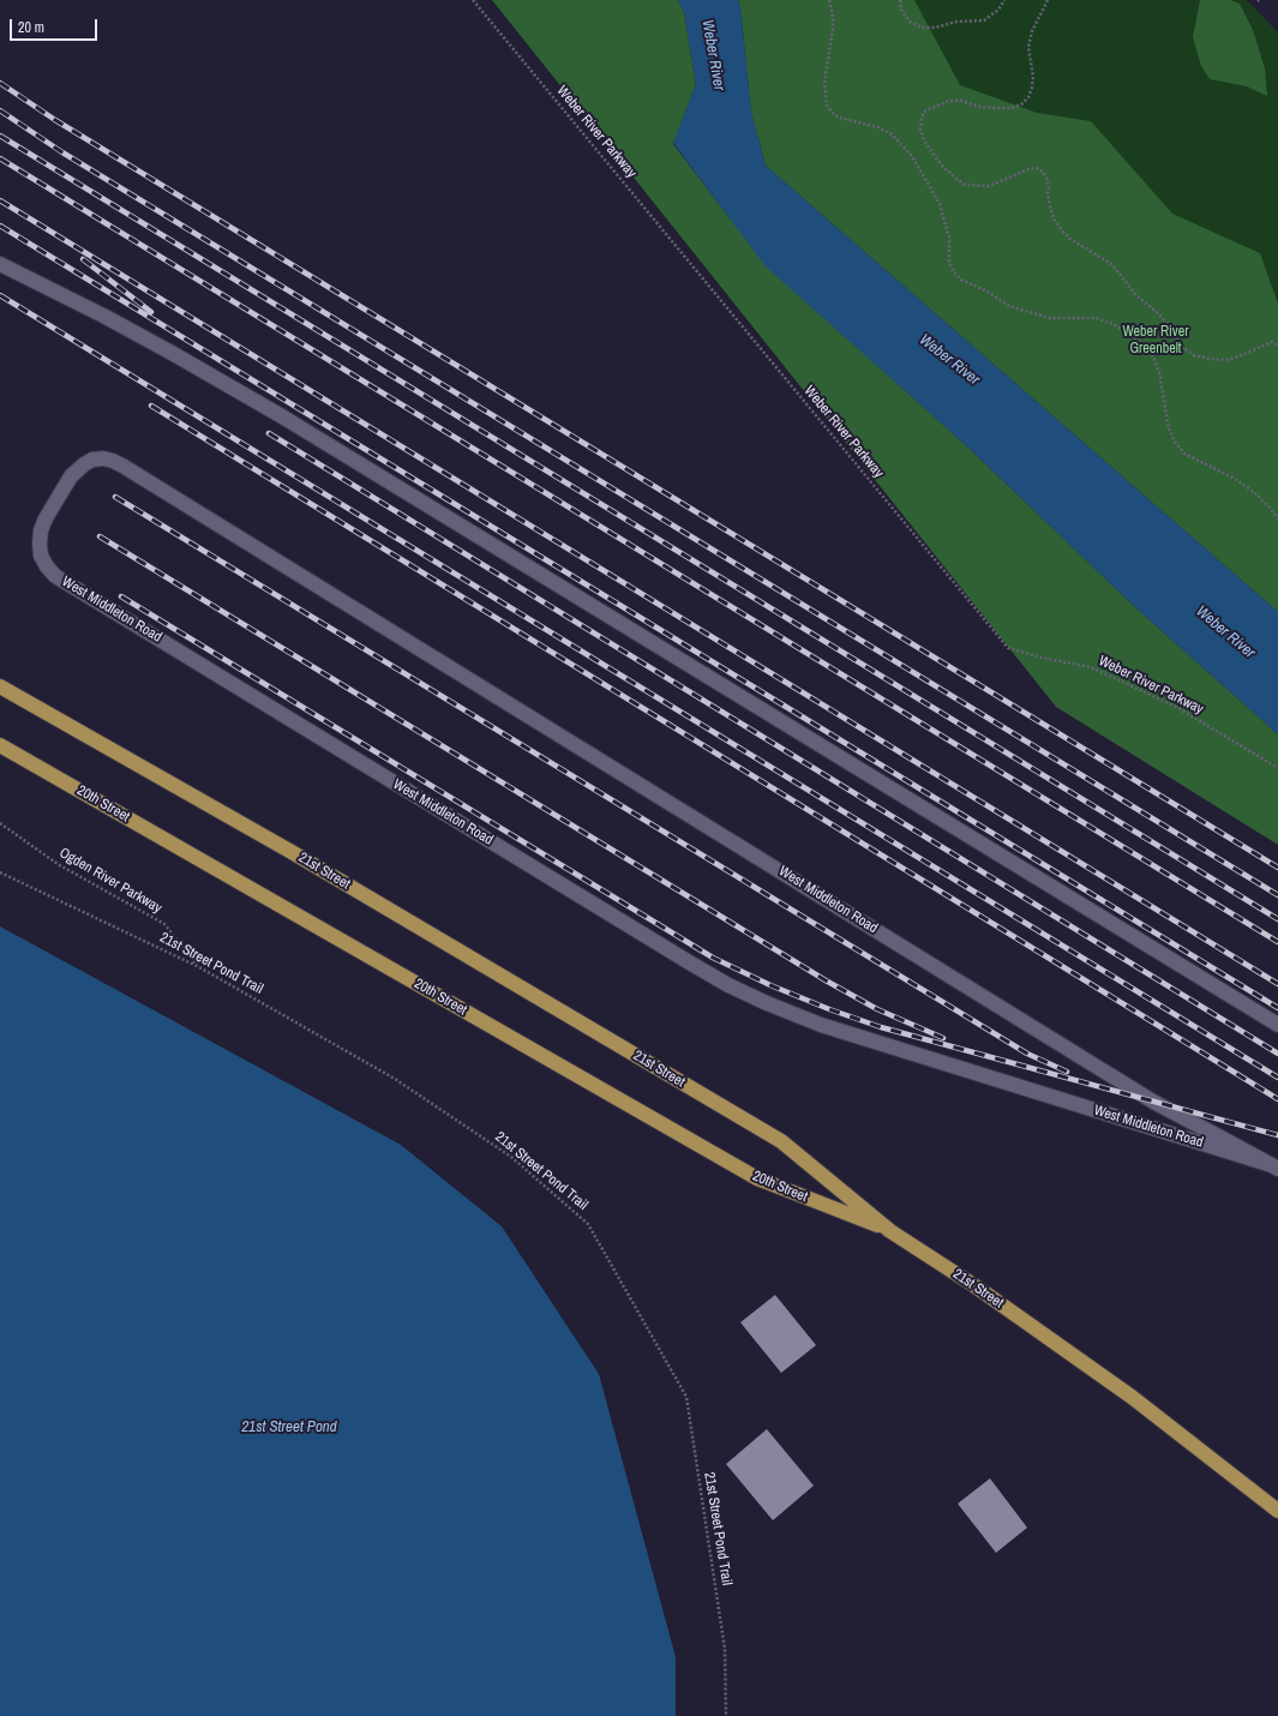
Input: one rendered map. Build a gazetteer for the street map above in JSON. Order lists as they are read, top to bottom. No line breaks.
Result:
{"streets":{"main road":["20th Street","21st Street"],"lane":["West Middleton Road"],"path":["Weber River Parkway","Ogden River Parkway","21st Street Pond Trail"]},"crossings":[["20th Street","21st Street"],["Ogden River Parkway","21st Street Pond Trail"]],"water":["Weber River","21st Street Pond"],"parks":["Weber River Greenbelt"],"scale_bar":"20 m"}
